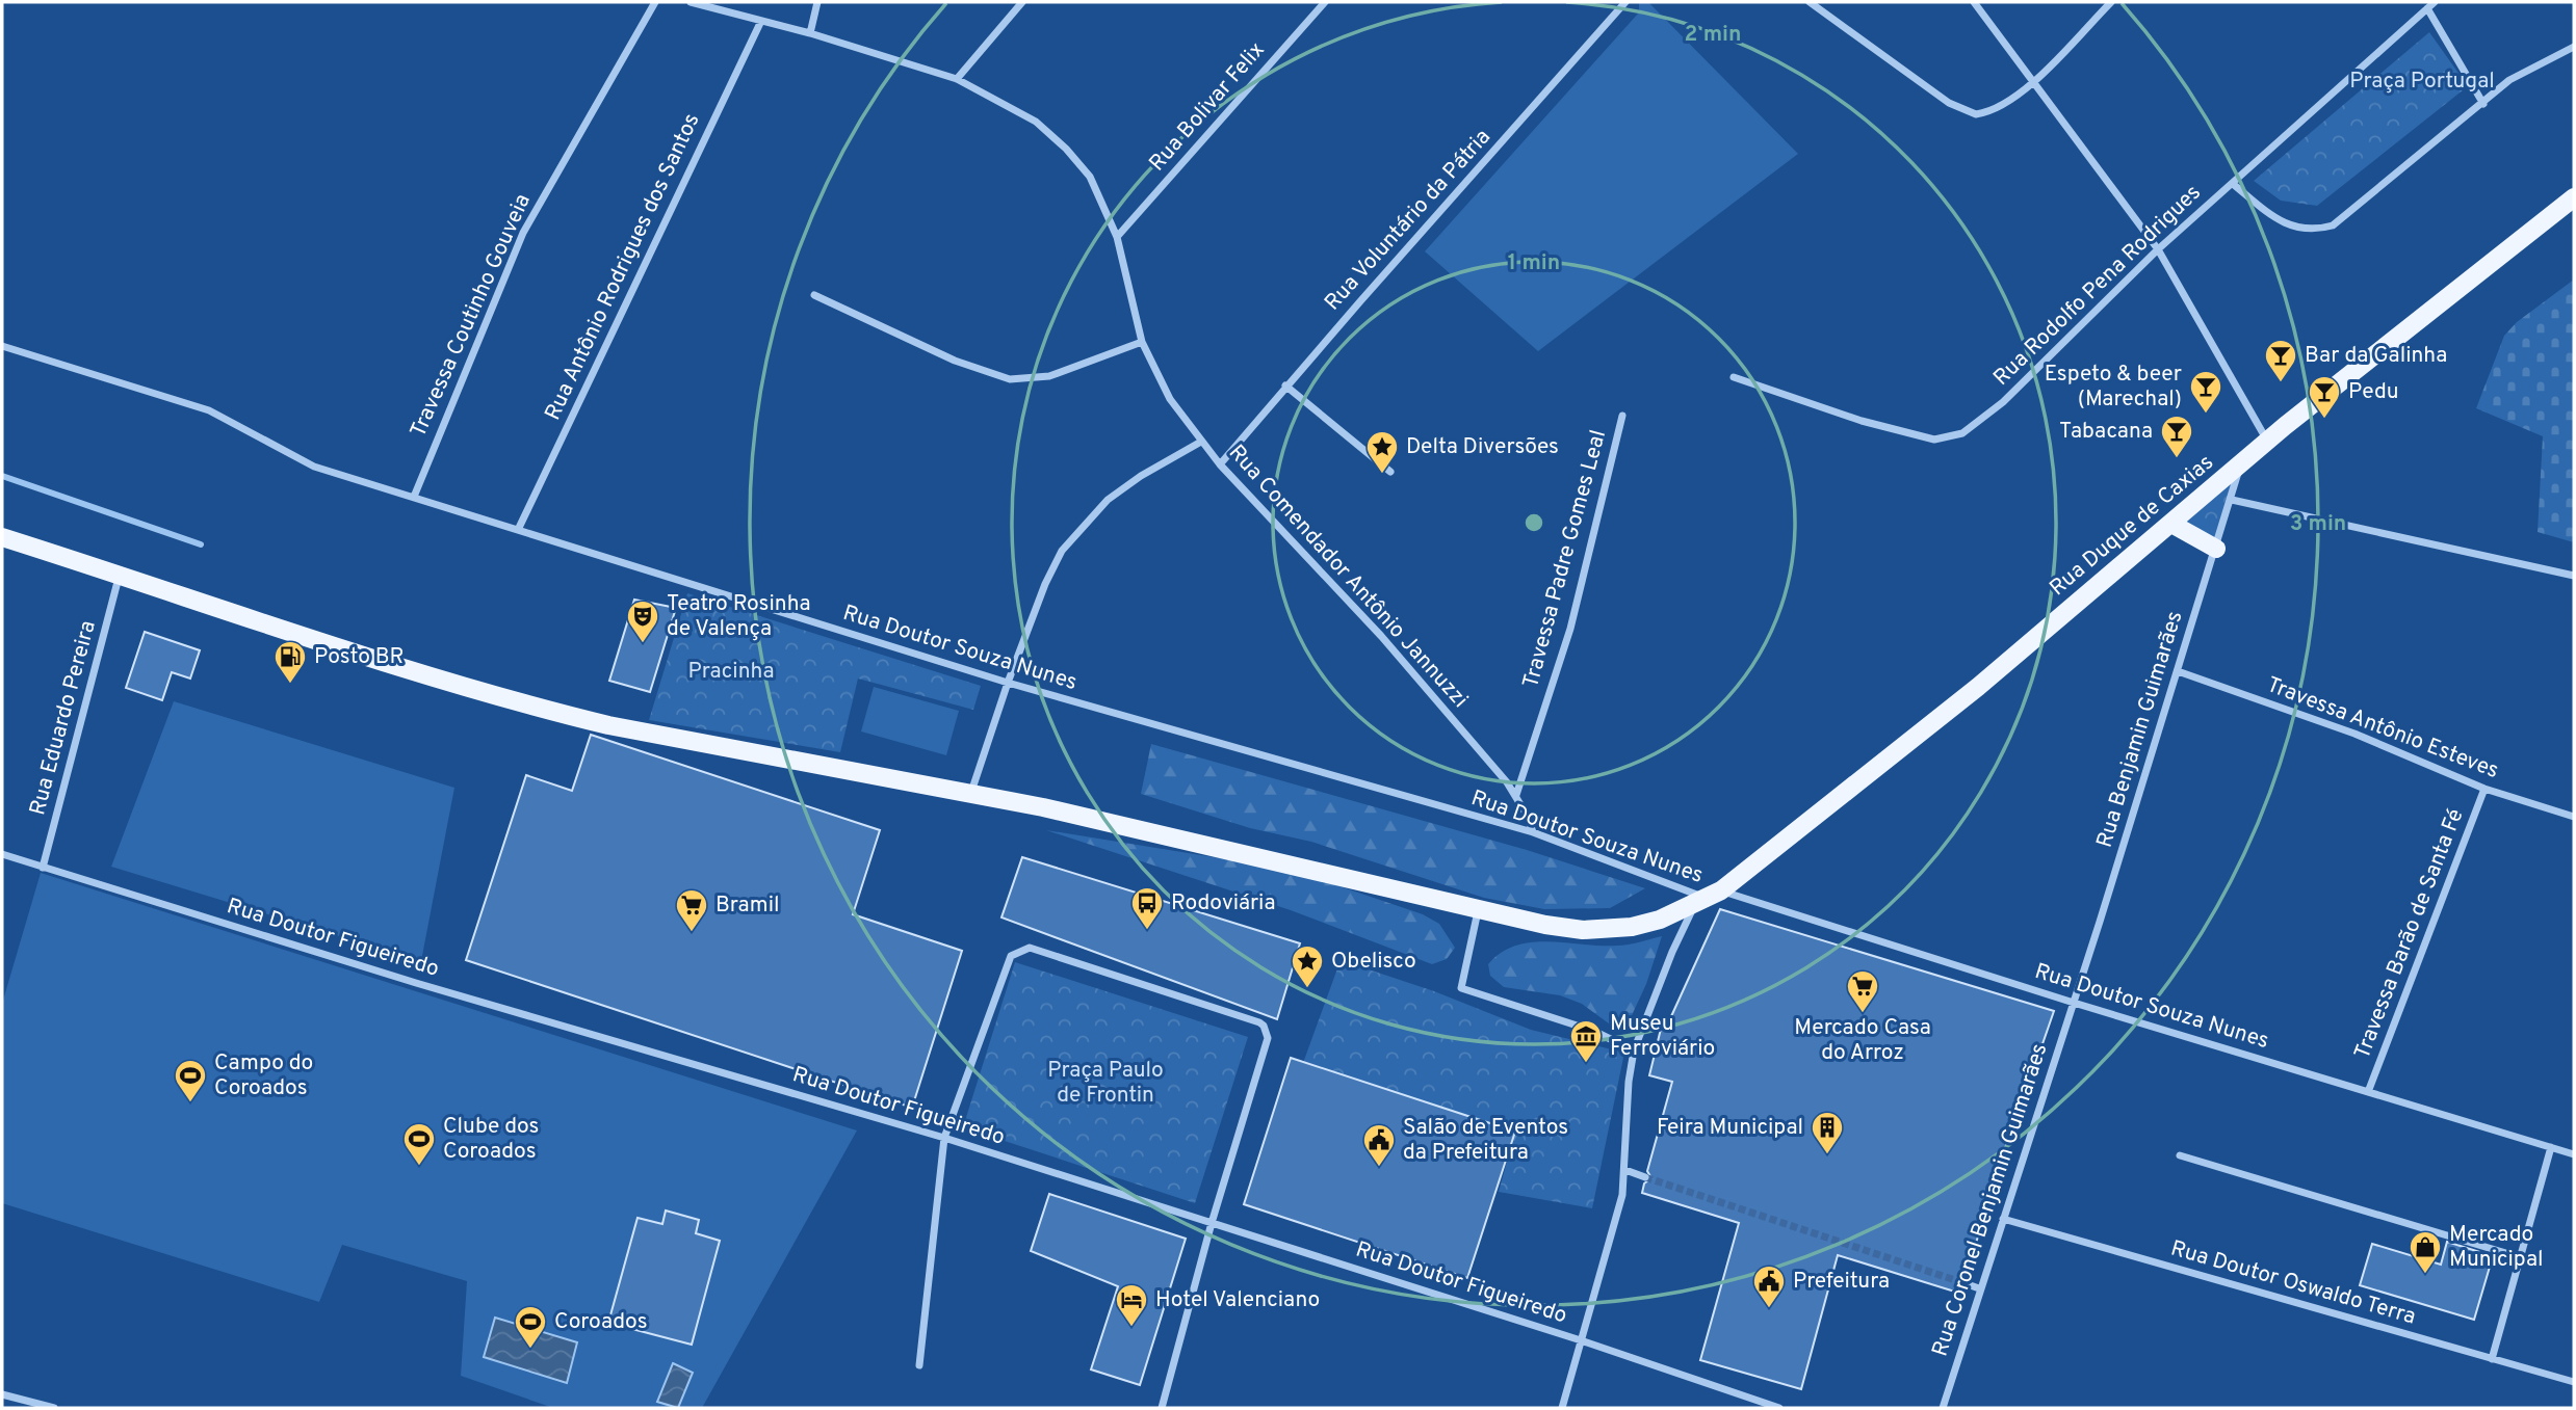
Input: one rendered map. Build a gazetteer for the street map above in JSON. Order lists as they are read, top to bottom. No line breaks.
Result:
{"streets":{"main road":["Rua Duque de Caxias"],"street":["Rua Bolivar Felix","Rua Voluntário da Pátria","Rua Antônio Rodrigues dos Santos","Rua Rodolfo Pena Rodrigues","Travessa Coutinho Gouveia","Travessa Padre Gomes Leal","Rua Comendador Antônio Jannuzzi","Rua Doutor Souza Nunes","Rua Eduardo Pereira","Travessa Antônio Esteves","Rua Benjamin Guimarães","Travessa Barão de Santa Fé","Rua Doutor Figueiredo","Rua Coronel Benjamin Guimarães","Rua Doutor Oswaldo Terra"]},"crossings":[["Rua Bolivar Felix","Rua Comendador Antônio Jannuzzi"],["Rua Voluntário da Pátria","Rua Comendador Antônio Jannuzzi"],["Rua Antônio Rodrigues dos Santos","Rua Comendador Antônio Jannuzzi"],["Rua Antônio Rodrigues dos Santos","Rua Doutor Souza Nunes"],["Travessa Coutinho Gouveia","Rua Doutor Souza Nunes"],["Rua Duque de Caxias","Rua Doutor Souza Nunes"],["Rua Duque de Caxias","Rua Eduardo Pereira"],["Rua Duque de Caxias","Rua Benjamin Guimarães"],["Travessa Padre Gomes Leal","Rua Comendador Antônio Jannuzzi"],["Rua Comendador Antônio Jannuzzi","Rua Doutor Souza Nunes"],["Rua Doutor Souza Nunes","Rua Benjamin Guimarães"],["Rua Doutor Souza Nunes","Travessa Barão de Santa Fé"],["Rua Doutor Souza Nunes","Rua Coronel Benjamin Guimarães"],["Rua Eduardo Pereira","Rua Doutor Figueiredo"],["Travessa Antônio Esteves","Rua Benjamin Guimarães"],["Travessa Antônio Esteves","Travessa Barão de Santa Fé"],["Rua Benjamin Guimarães","Rua Coronel Benjamin Guimarães"],["Rua Coronel Benjamin Guimarães","Rua Doutor Oswaldo Terra"]],"parks":["Praça Portugal","Pracinha","Praça Paulo de Frontin"],"places":{"bar":["Bar da Galinha","Espeto & beer (Marechal)","Pedu","Tabacana"],"place":["Delta Diversões","Obelisco"],"theatre":["Teatro Rosinha de Valença"],"fuel station":["Posto BR"],"bus stop":["Rodoviária"],"supermarket":["Bramil","Mercado Casa do Arroz"],"museum":["Museu Ferroviário"],"sports":["Campo do Coroados","Clube dos Coroados","Coroados"],"building":["Feira Municipal"],"public building":["Salão de Eventos da Prefeitura","Prefeitura"],"shop":["Mercado Municipal"],"hotel":["Hotel Valenciano"]},"rings":["2 min","1 min","3 min"]}
